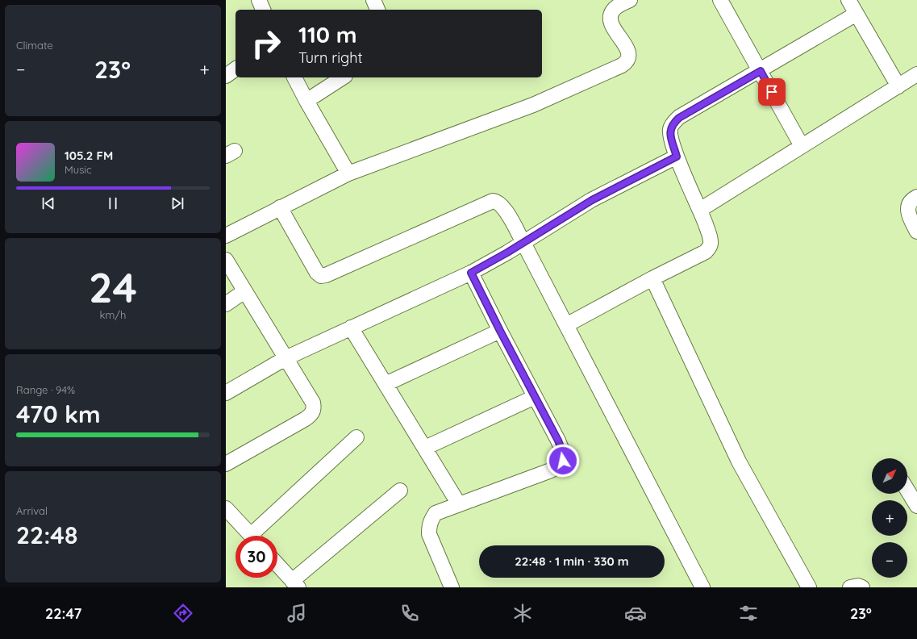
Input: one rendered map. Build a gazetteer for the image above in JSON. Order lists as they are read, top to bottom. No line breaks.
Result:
{"north":"top right","page":{"tile":["Climate",["24","km/h"],["Range · 94%","470 km"],["Arrival","22:48"]],"turn":["110 m","Turn right"],"heat":["−","23°","+"],"song":["105.2 FM","Music"],"map_buttons":["+","−"],"limit":"30","trip":"22:48 · 1 min · 330 m","tabs":["22:47","23°"]}}
